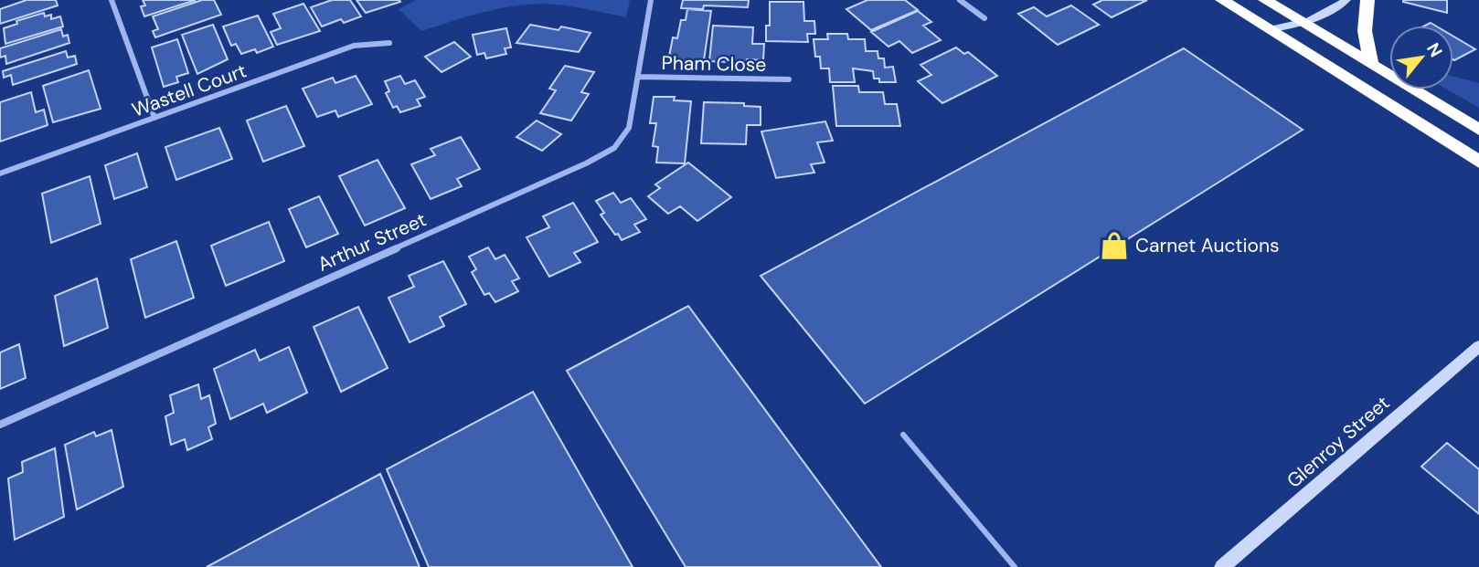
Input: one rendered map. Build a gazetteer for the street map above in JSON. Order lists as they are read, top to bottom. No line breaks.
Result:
{"streets":{"street":["Pham Close","Wastell Court","Arthur Street","Glenroy Street"]},"crossings":[["Pham Close","Arthur Street"]],"places":{"shop":["Carnet Auctions"]},"north":"top right"}
